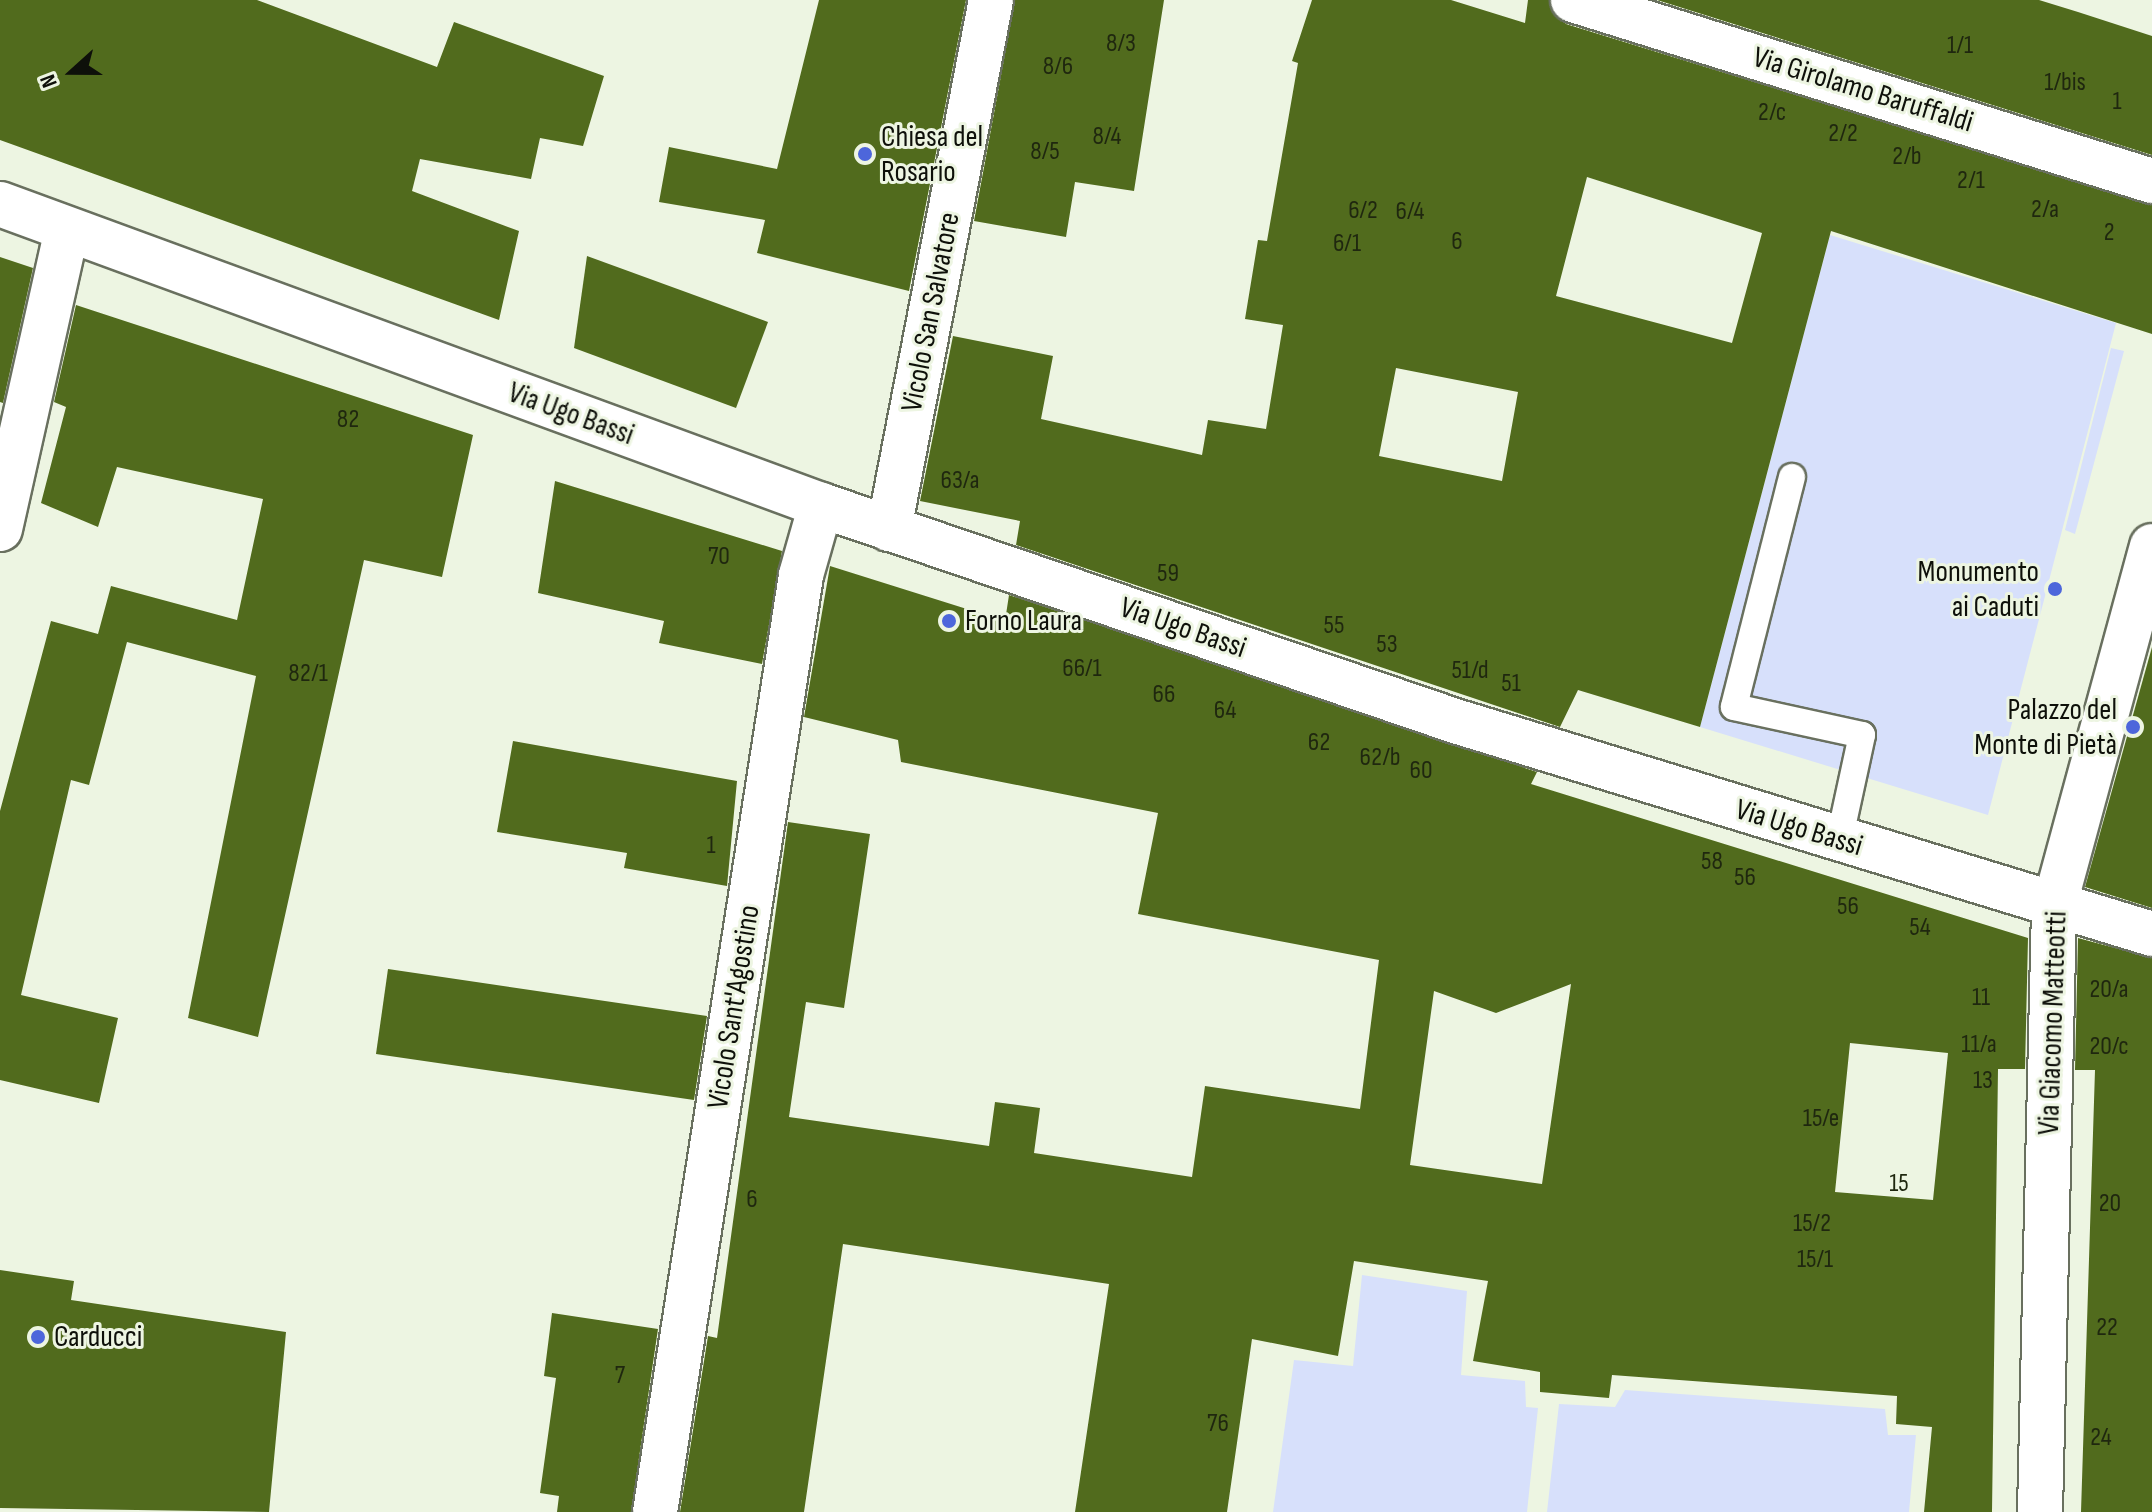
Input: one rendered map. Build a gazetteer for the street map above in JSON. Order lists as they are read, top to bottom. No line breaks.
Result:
{"streets":{"street":["Via Girolamo Baruffaldi","Vicolo San Salvatore","Via Ugo Bassi","Vicolo Sant'Agostino","Via Giacomo Matteotti"]},"crossings":[["Vicolo San Salvatore","Via Ugo Bassi"],["Via Ugo Bassi","Vicolo Sant'Agostino"],["Via Ugo Bassi","Via Giacomo Matteotti"]],"places":["Chiesa del Rosario","Monumento ai Caduti","Forno Laura","Palazzo del Monte di Pietà","Carducci"],"house_numbers":["8/3","1/1","8/6","1/bis","1","2/c","2/2","8/4","8/5","2/b","2/1","2/a","6/2","6/4","2","6","6/1","82","63/a","70","59","55","53","66/1","51/d","82/1","51","66","64","62","62/b","60","1","58","56","56","54","20/a","11","11/a","20/c","13","15/e","15","6","20","15/2","15/1","22","7","76","24"],"north":"left"}
